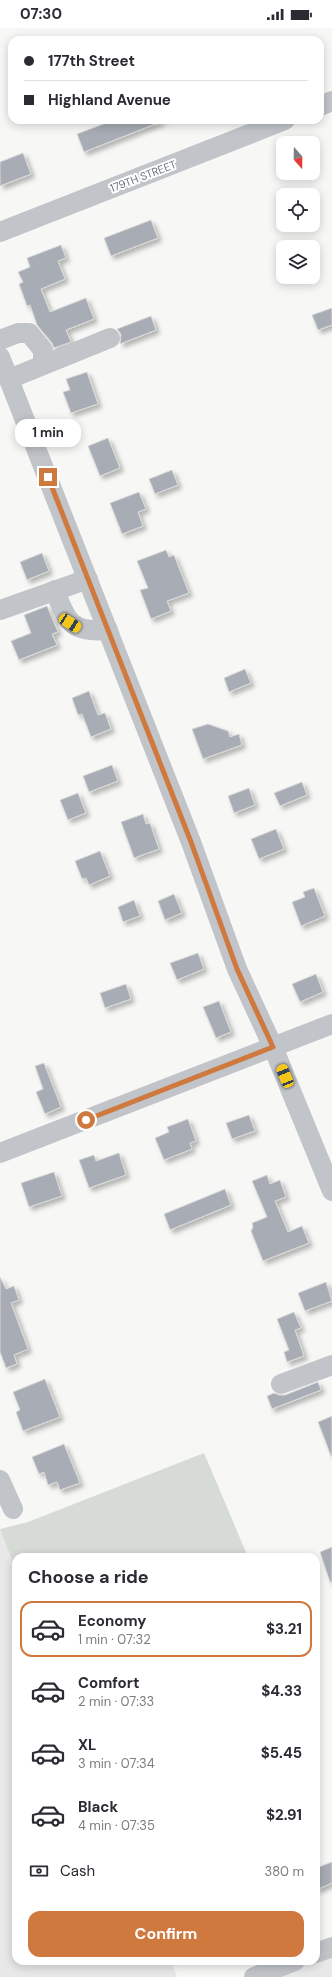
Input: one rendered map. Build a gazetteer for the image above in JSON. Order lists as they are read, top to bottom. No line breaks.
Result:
{"streets":{"street":["179TH STREET"]},"north":"bottom","page":{"status":"07:30","banner":["177th Street","Highland Avenue"],"bubble":"1 min","heading":"Choose a ride","list":[{"name":"Economy","note":"1 min · 07:32","value":"$3.21"},{"name":"Comfort","note":"2 min · 07:33","value":"$4.33"},{"name":"XL","note":"3 min · 07:34","value":"$5.45"},{"name":"Black","note":"4 min · 07:35","value":"$2.91"}],"pay":["Cash","380 m"],"buttons":"Confirm"}}
